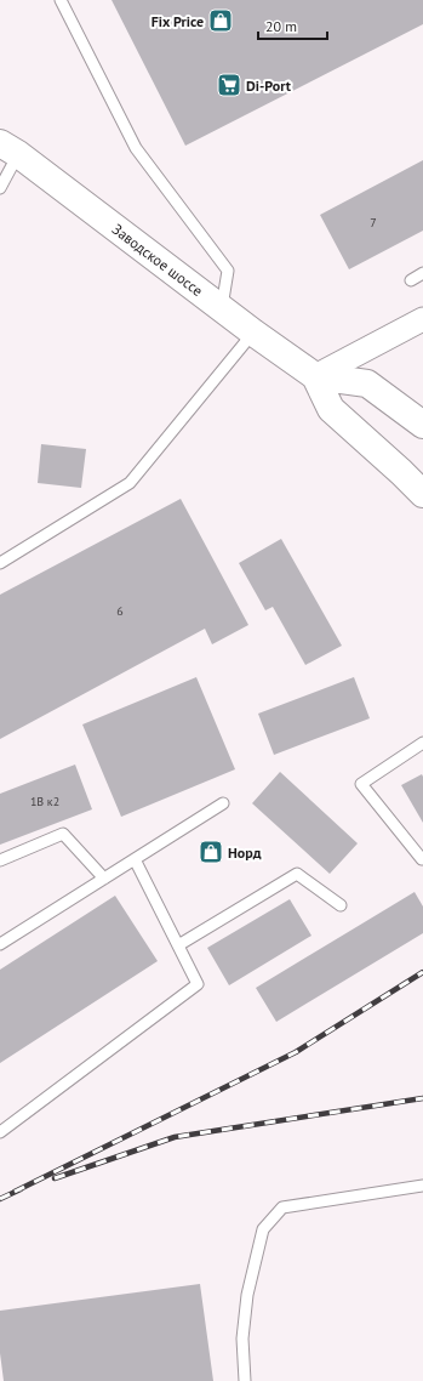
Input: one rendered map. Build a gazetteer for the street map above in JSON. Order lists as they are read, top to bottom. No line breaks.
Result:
{"streets":{"main road":["Заводское шоссе"]},"places":{"shop":["Fix Price","Норд"],"supermarket":["Di-Port"]},"house_numbers":["7","6","1В к2"],"scale_bar":"20 m"}
